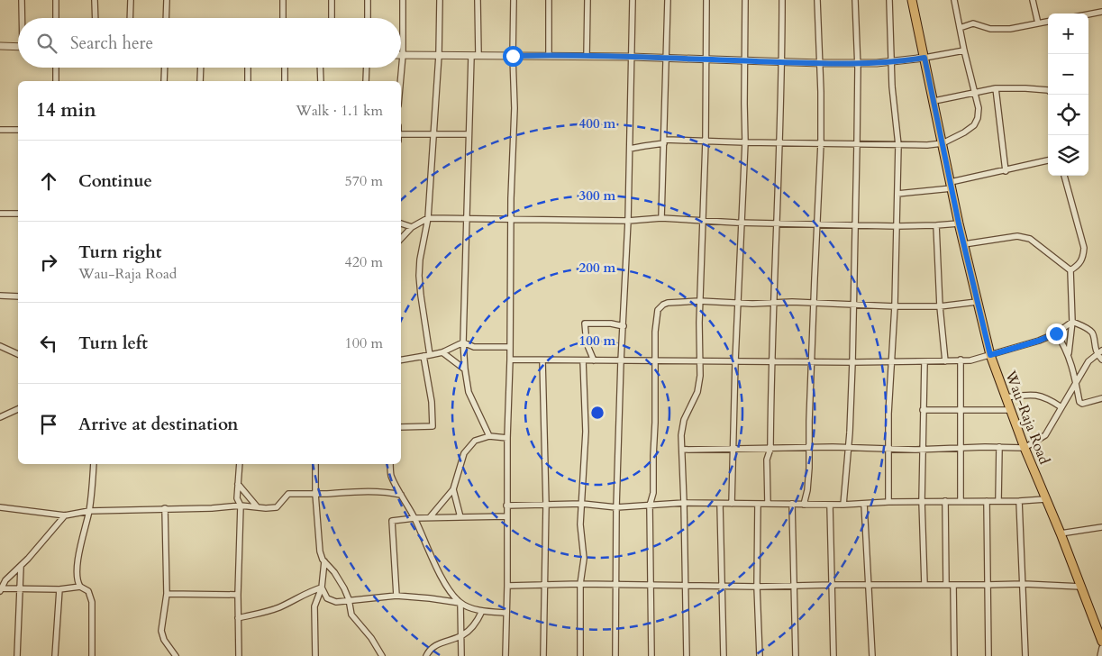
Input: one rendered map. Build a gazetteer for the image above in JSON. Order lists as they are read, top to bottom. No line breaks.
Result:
{"streets":{"main road":["Wau-Raja Road"]},"page":{"map_buttons":["+","−"],"search":"Search here","heading":["14 min","Walk · 1.1 km"],"list":[["Continue","570 m"],["Turn right","Wau-Raja Road","420 m"],["Turn left","100 m"],"Arrive at destination"]},"rings":["400 m","300 m","200 m","100 m"]}
